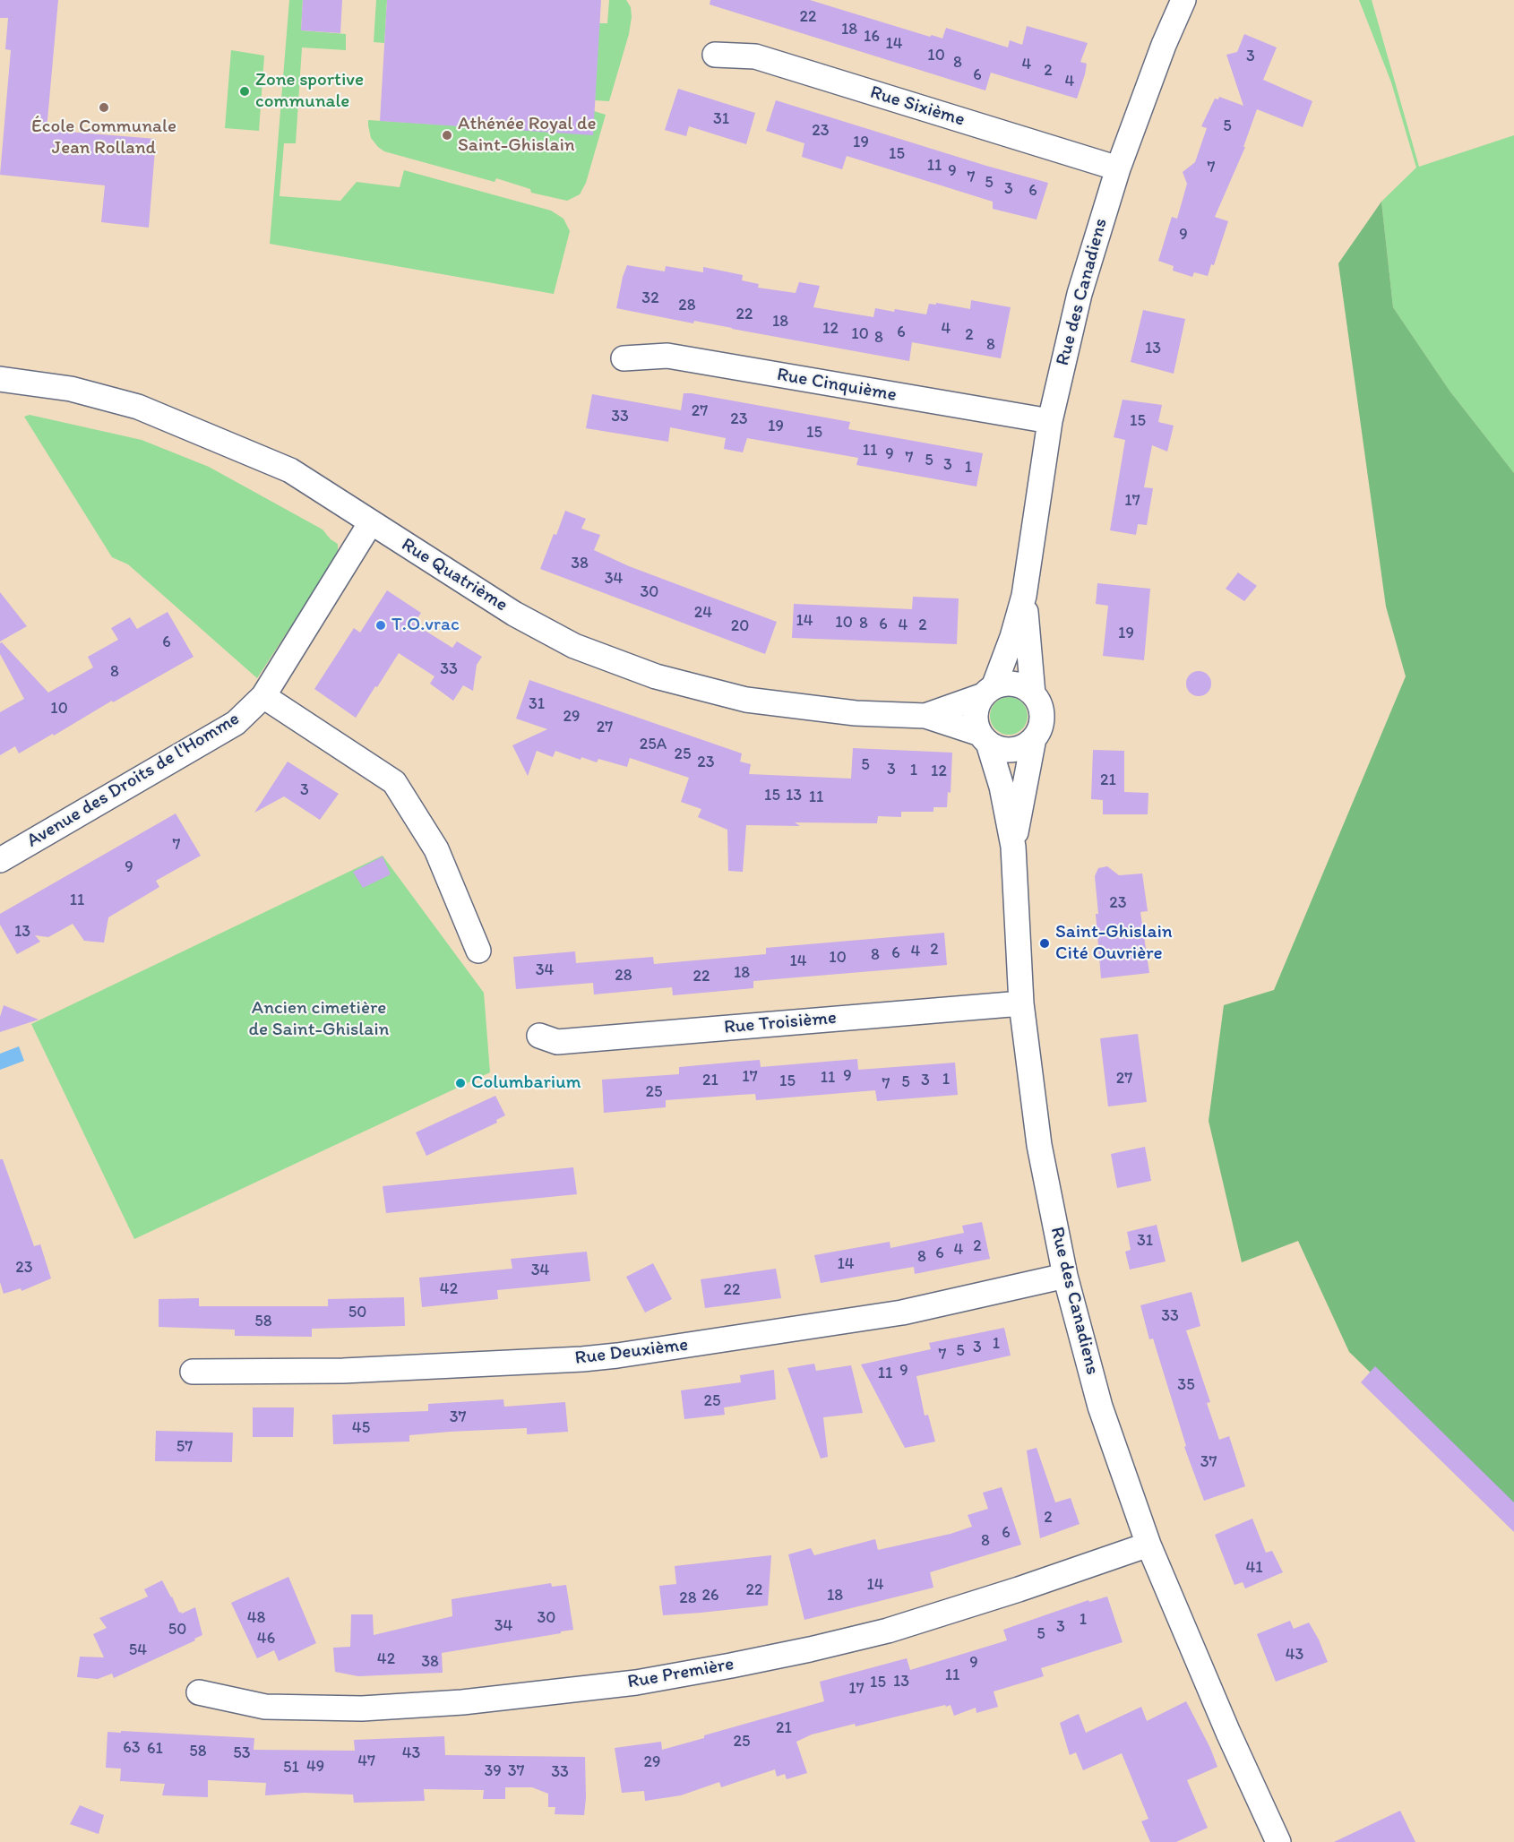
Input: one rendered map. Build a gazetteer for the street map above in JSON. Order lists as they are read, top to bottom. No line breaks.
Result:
{"streets":{"street":["Rue Sixième","Rue des Canadiens","Rue Cinquième","Rue Quatrième","Avenue des Droits de l'Homme","Rue Troisième","Rue Deuxième","Rue Première"]},"crossings":[["Rue Sixième","Rue des Canadiens"],["Rue des Canadiens","Rue Cinquième"],["Rue des Canadiens","Rue Quatrième"],["Rue des Canadiens","Rue Troisième"],["Rue des Canadiens","Rue Deuxième"],["Rue des Canadiens","Rue Première"],["Rue Quatrième","Avenue des Droits de l'Homme"]],"parks":["Ancien cimetière de Saint-Ghislain"],"places":["Zone sportive communale","École Communale Jean Rolland","Athénée Royal de Saint-Ghislain","T.O.vrac","Saint-Ghislain Cité Ouvrière","Columbarium"],"house_numbers":["22","18","16","14","10","3","8","4","2","6","4","31","5","23","19","15","11","7","9","7","5","3","6","9","32","28","22","18","12","4","6","10","2","8","8","13","27","33","23","15","19","15","11","9","7","5","3","1","17","38","34","30","24","14","10","8","6","4","2","20","19","6","33","8","31","10","29","27","25A","25","23","5","3","1","12","21","3","15","13","11","7","9","11","23","13","2","4","6","8","10","14","34","18","28","22","9","17","11","27","1","21","3","15","5","7","25","31","2","4","6","8","14","23","34","42","22","50","33","58","1","3","5","7","9","11","35","25","37","45","57","37","2","6","8","41","14","22","26","18","28","48","30","1","34","3","50","5","46","54","43","42","38","9","11","13","15","17","21","25","63","61","58","53","43","47","29","49","51","39","37","33"]}
